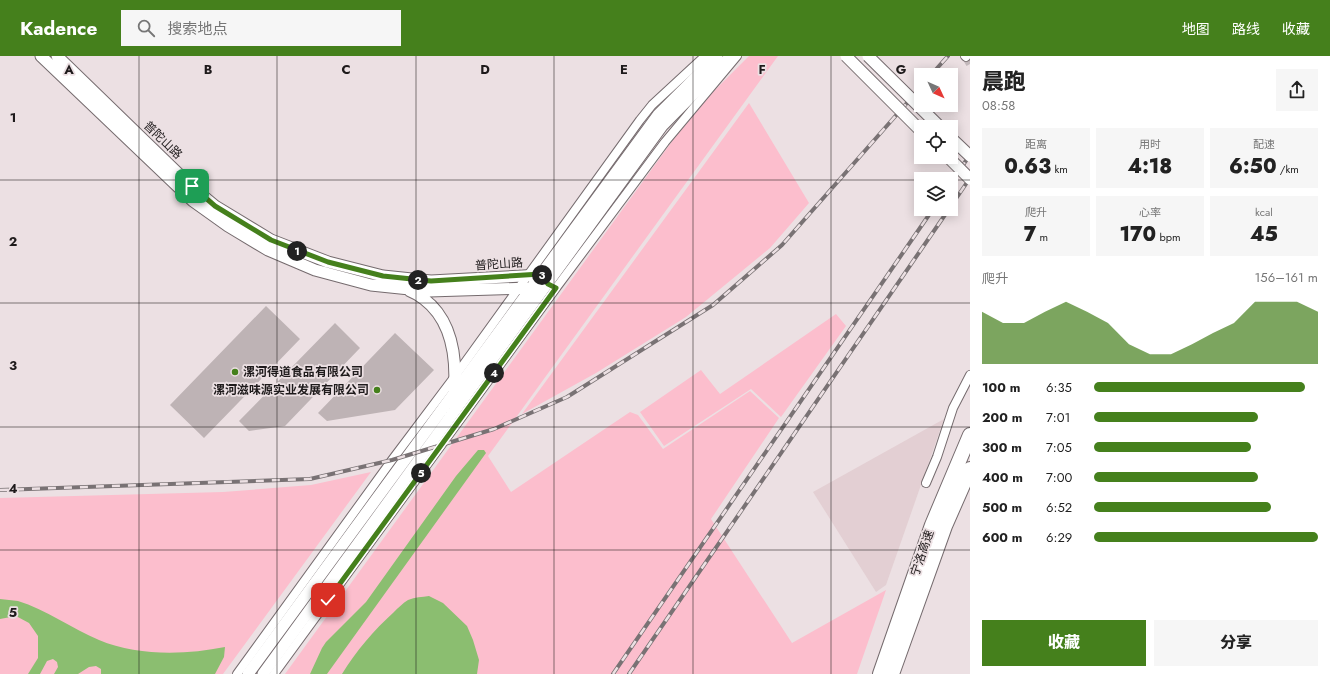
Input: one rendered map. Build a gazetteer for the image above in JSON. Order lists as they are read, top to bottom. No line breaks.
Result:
{"streets":{"highway":["宁洛高速"],"main road":["普陀山路"]},"places":["漯河得道食品有限公司","漯河滋味源实业发展有限公司"],"north":"bottom right","page":{"header":"Kadence","search":"搜索地点","nav":["地图","路线","收藏"],"heading":["晨跑","08:58"],"stats":[["距离","0.63 km"],["用时","4:18"],["配速","6:50 /km"],["爬升","7 m"],["心率","170 bpm"],["kcal","45"]],"pins":["1","3","2","4","5"],"chart":["爬升","156–161 m"],"list":[{"name":"100 m","note":"6:35"},{"name":"200 m","note":"7:01"},{"name":"300 m","note":"7:05"},{"name":"400 m","note":"7:00"},{"name":"500 m","note":"6:52"},{"name":"600 m","note":"6:29"}],"buttons":["收藏","分享"]},"grid":{"columns":["A","B","C","D","E","F","G"],"rows":["1","2","3","4","5"]}}
